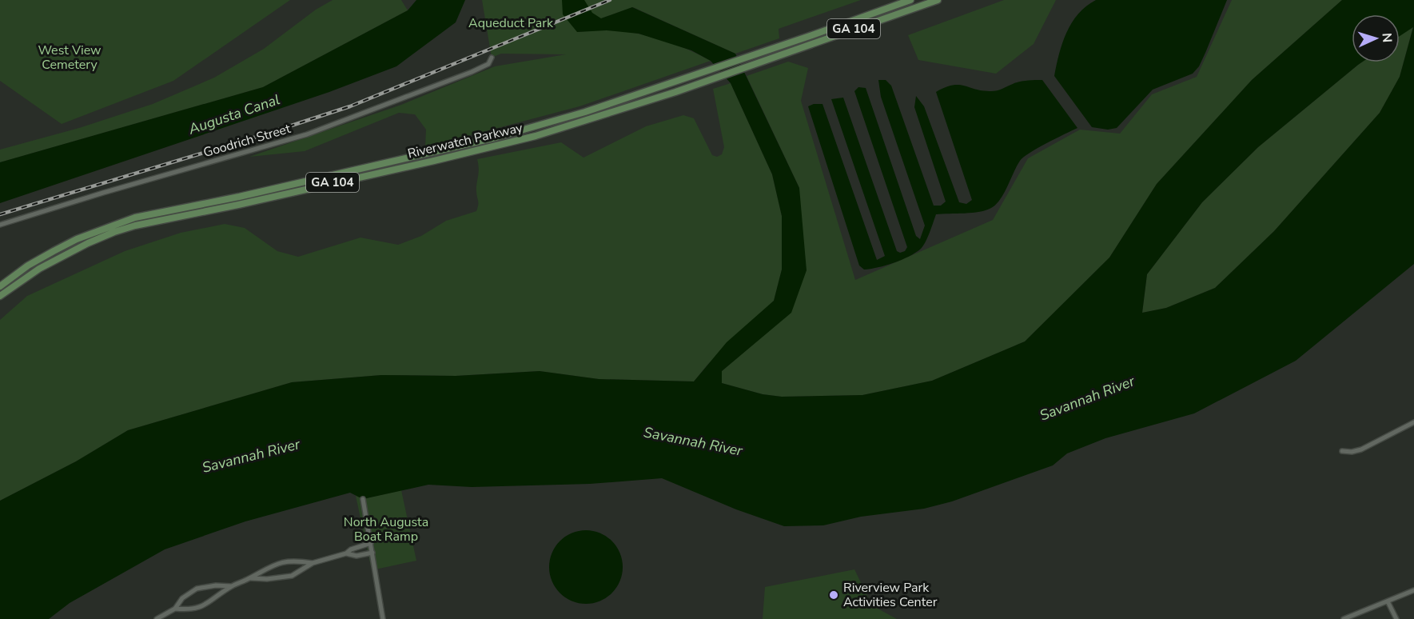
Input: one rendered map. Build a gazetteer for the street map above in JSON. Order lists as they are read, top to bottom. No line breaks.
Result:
{"streets":{"main road":["GA 104","Riverwatch Parkway"],"street":["Goodrich Street"]},"water":["Augusta Canal","Savannah River"],"parks":["Aqueduct Park","West View Cemetery","North Augusta Boat Ramp"],"places":["Riverview Park Activities Center"],"north":"right"}
